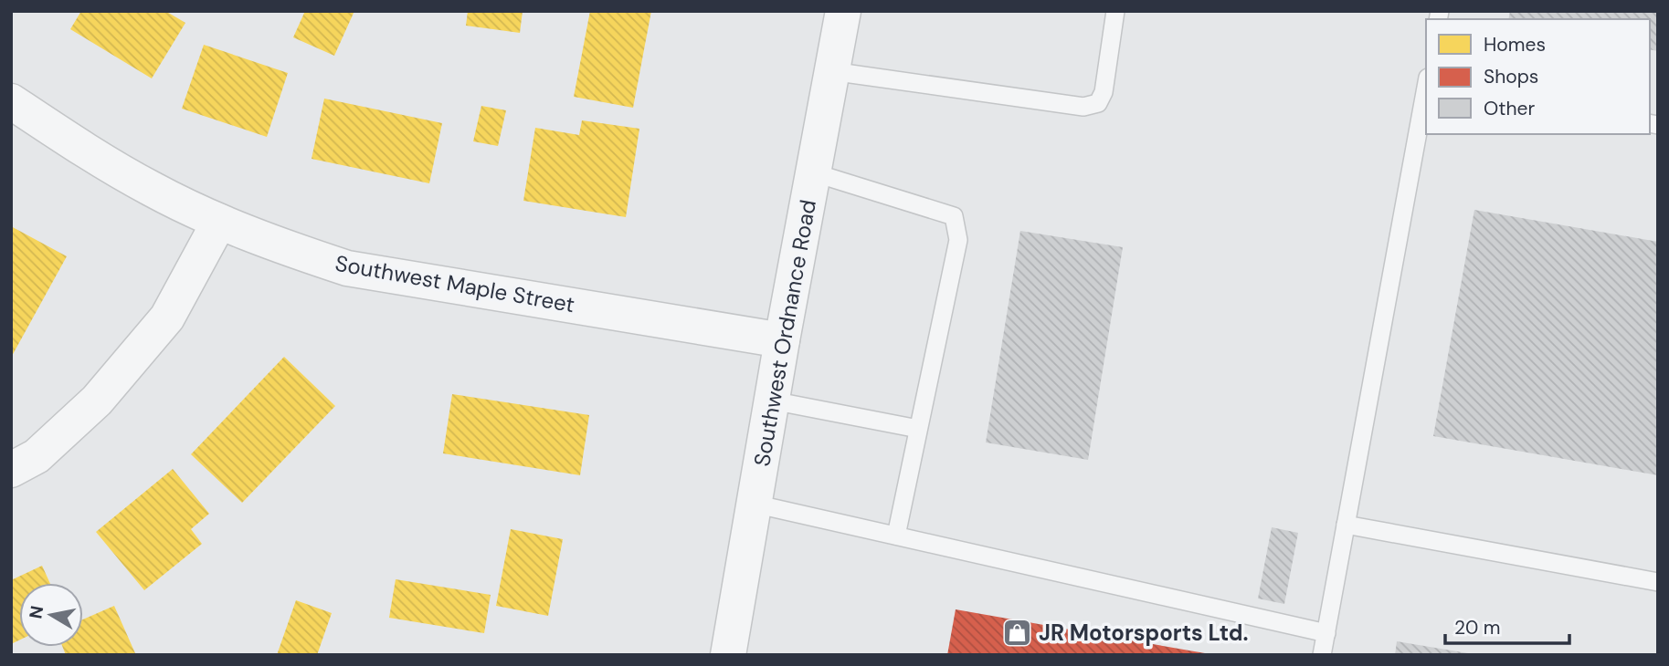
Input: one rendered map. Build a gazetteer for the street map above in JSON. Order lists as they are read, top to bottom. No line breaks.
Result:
{"streets":{"street":["Southwest Maple Street","Southwest Ordnance Road"]},"crossings":[["Southwest Maple Street","Southwest Ordnance Road"]],"places":{"shop":["JR Motorsports Ltd."]},"legend":["Homes","Shops","Other"],"scale_bar":"20 m","north":"left"}
